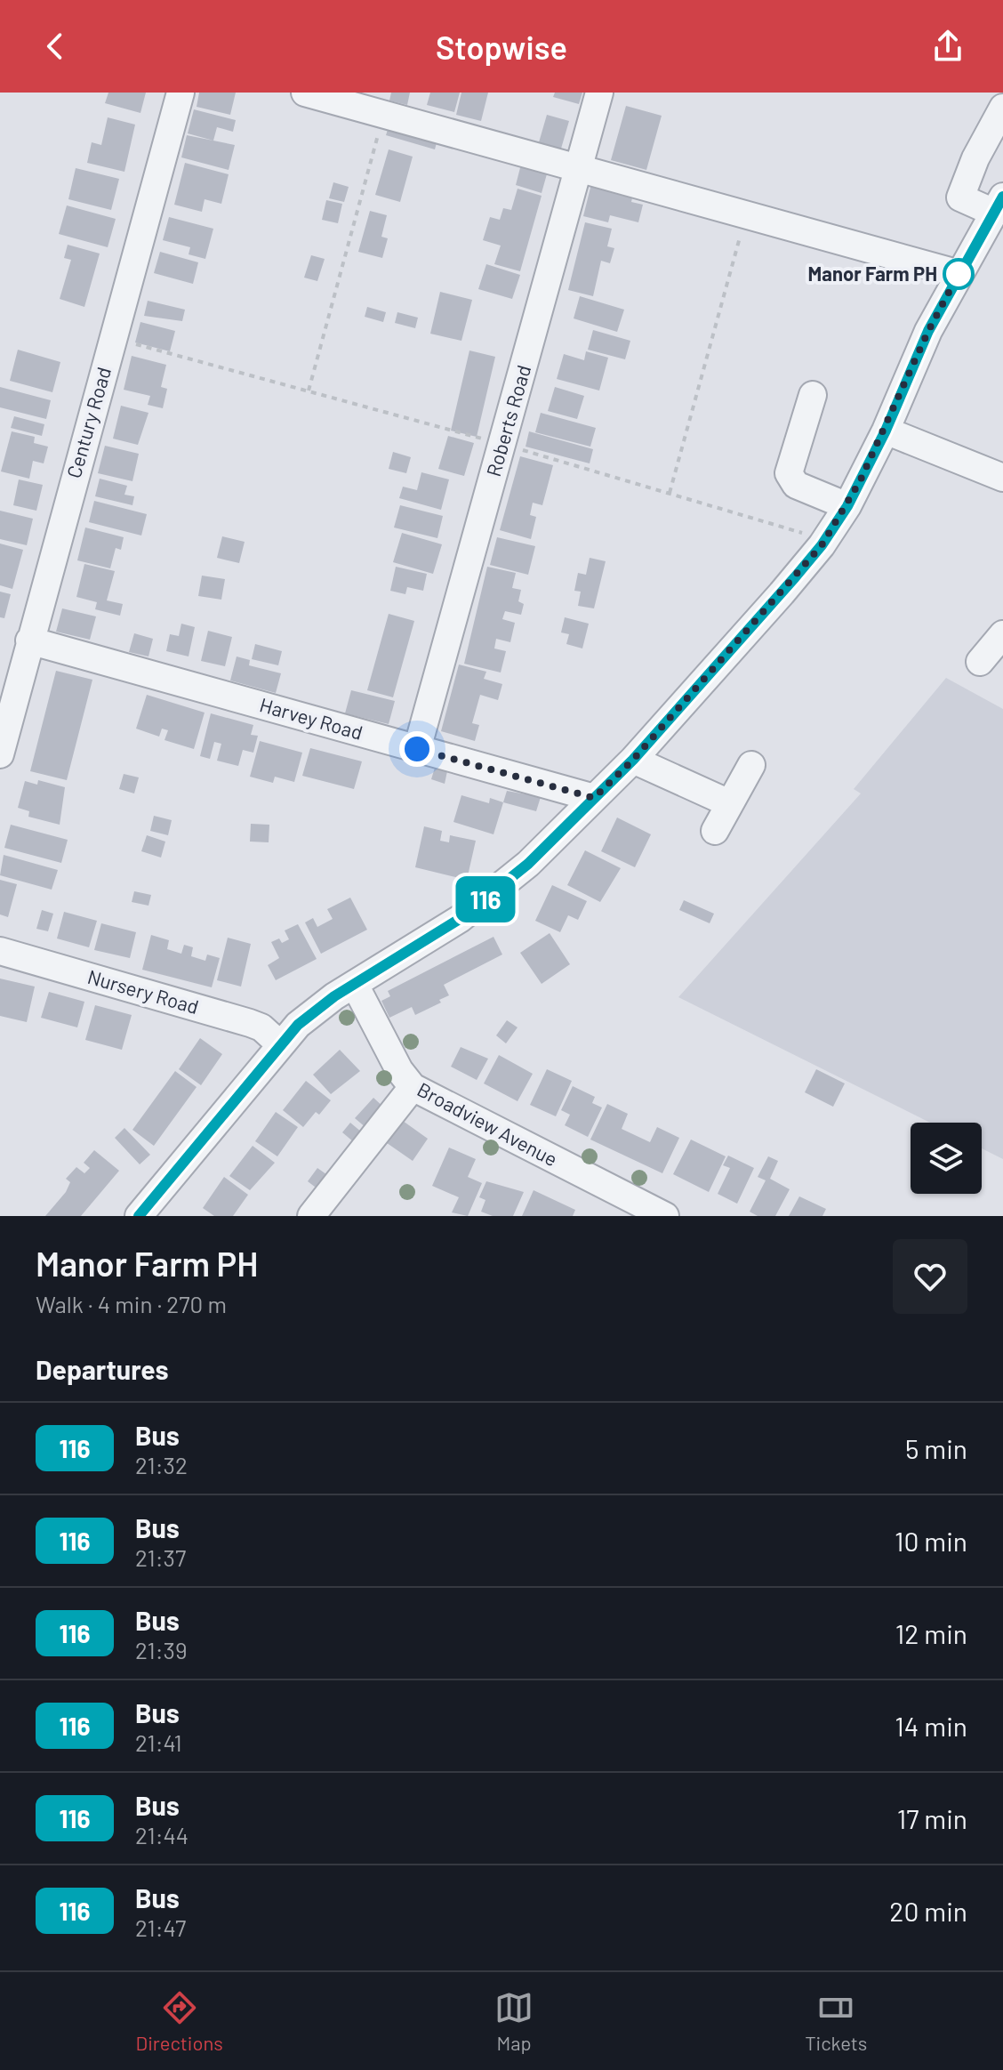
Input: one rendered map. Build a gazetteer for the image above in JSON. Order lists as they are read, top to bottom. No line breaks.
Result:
{"streets":{"street":["Roberts Road","Century Road","Harvey Road","Nursery Road","Broadview Avenue"]},"crossings":[["Roberts Road","Harvey Road"],["Century Road","Harvey Road"]],"places":["Manor Farm PH"],"lines":["bus line 116"],"page":{"header":"Stopwise","on_map":"116","heading":[["Manor Farm PH","Walk · 4 min · 270 m"],"Departures"],"list":[{"mark":"116","name":"Bus","note":"21:32","value":"5 min"},{"mark":"116","name":"Bus","note":"21:37","value":"10 min"},{"mark":"116","name":"Bus","note":"21:39","value":"12 min"},{"mark":"116","name":"Bus","note":"21:41","value":"14 min"},{"mark":"116","name":"Bus","note":"21:44","value":"17 min"},{"mark":"116","name":"Bus","note":"21:47","value":"20 min"}],"tabs":["Directions","Map","Tickets"]}}
